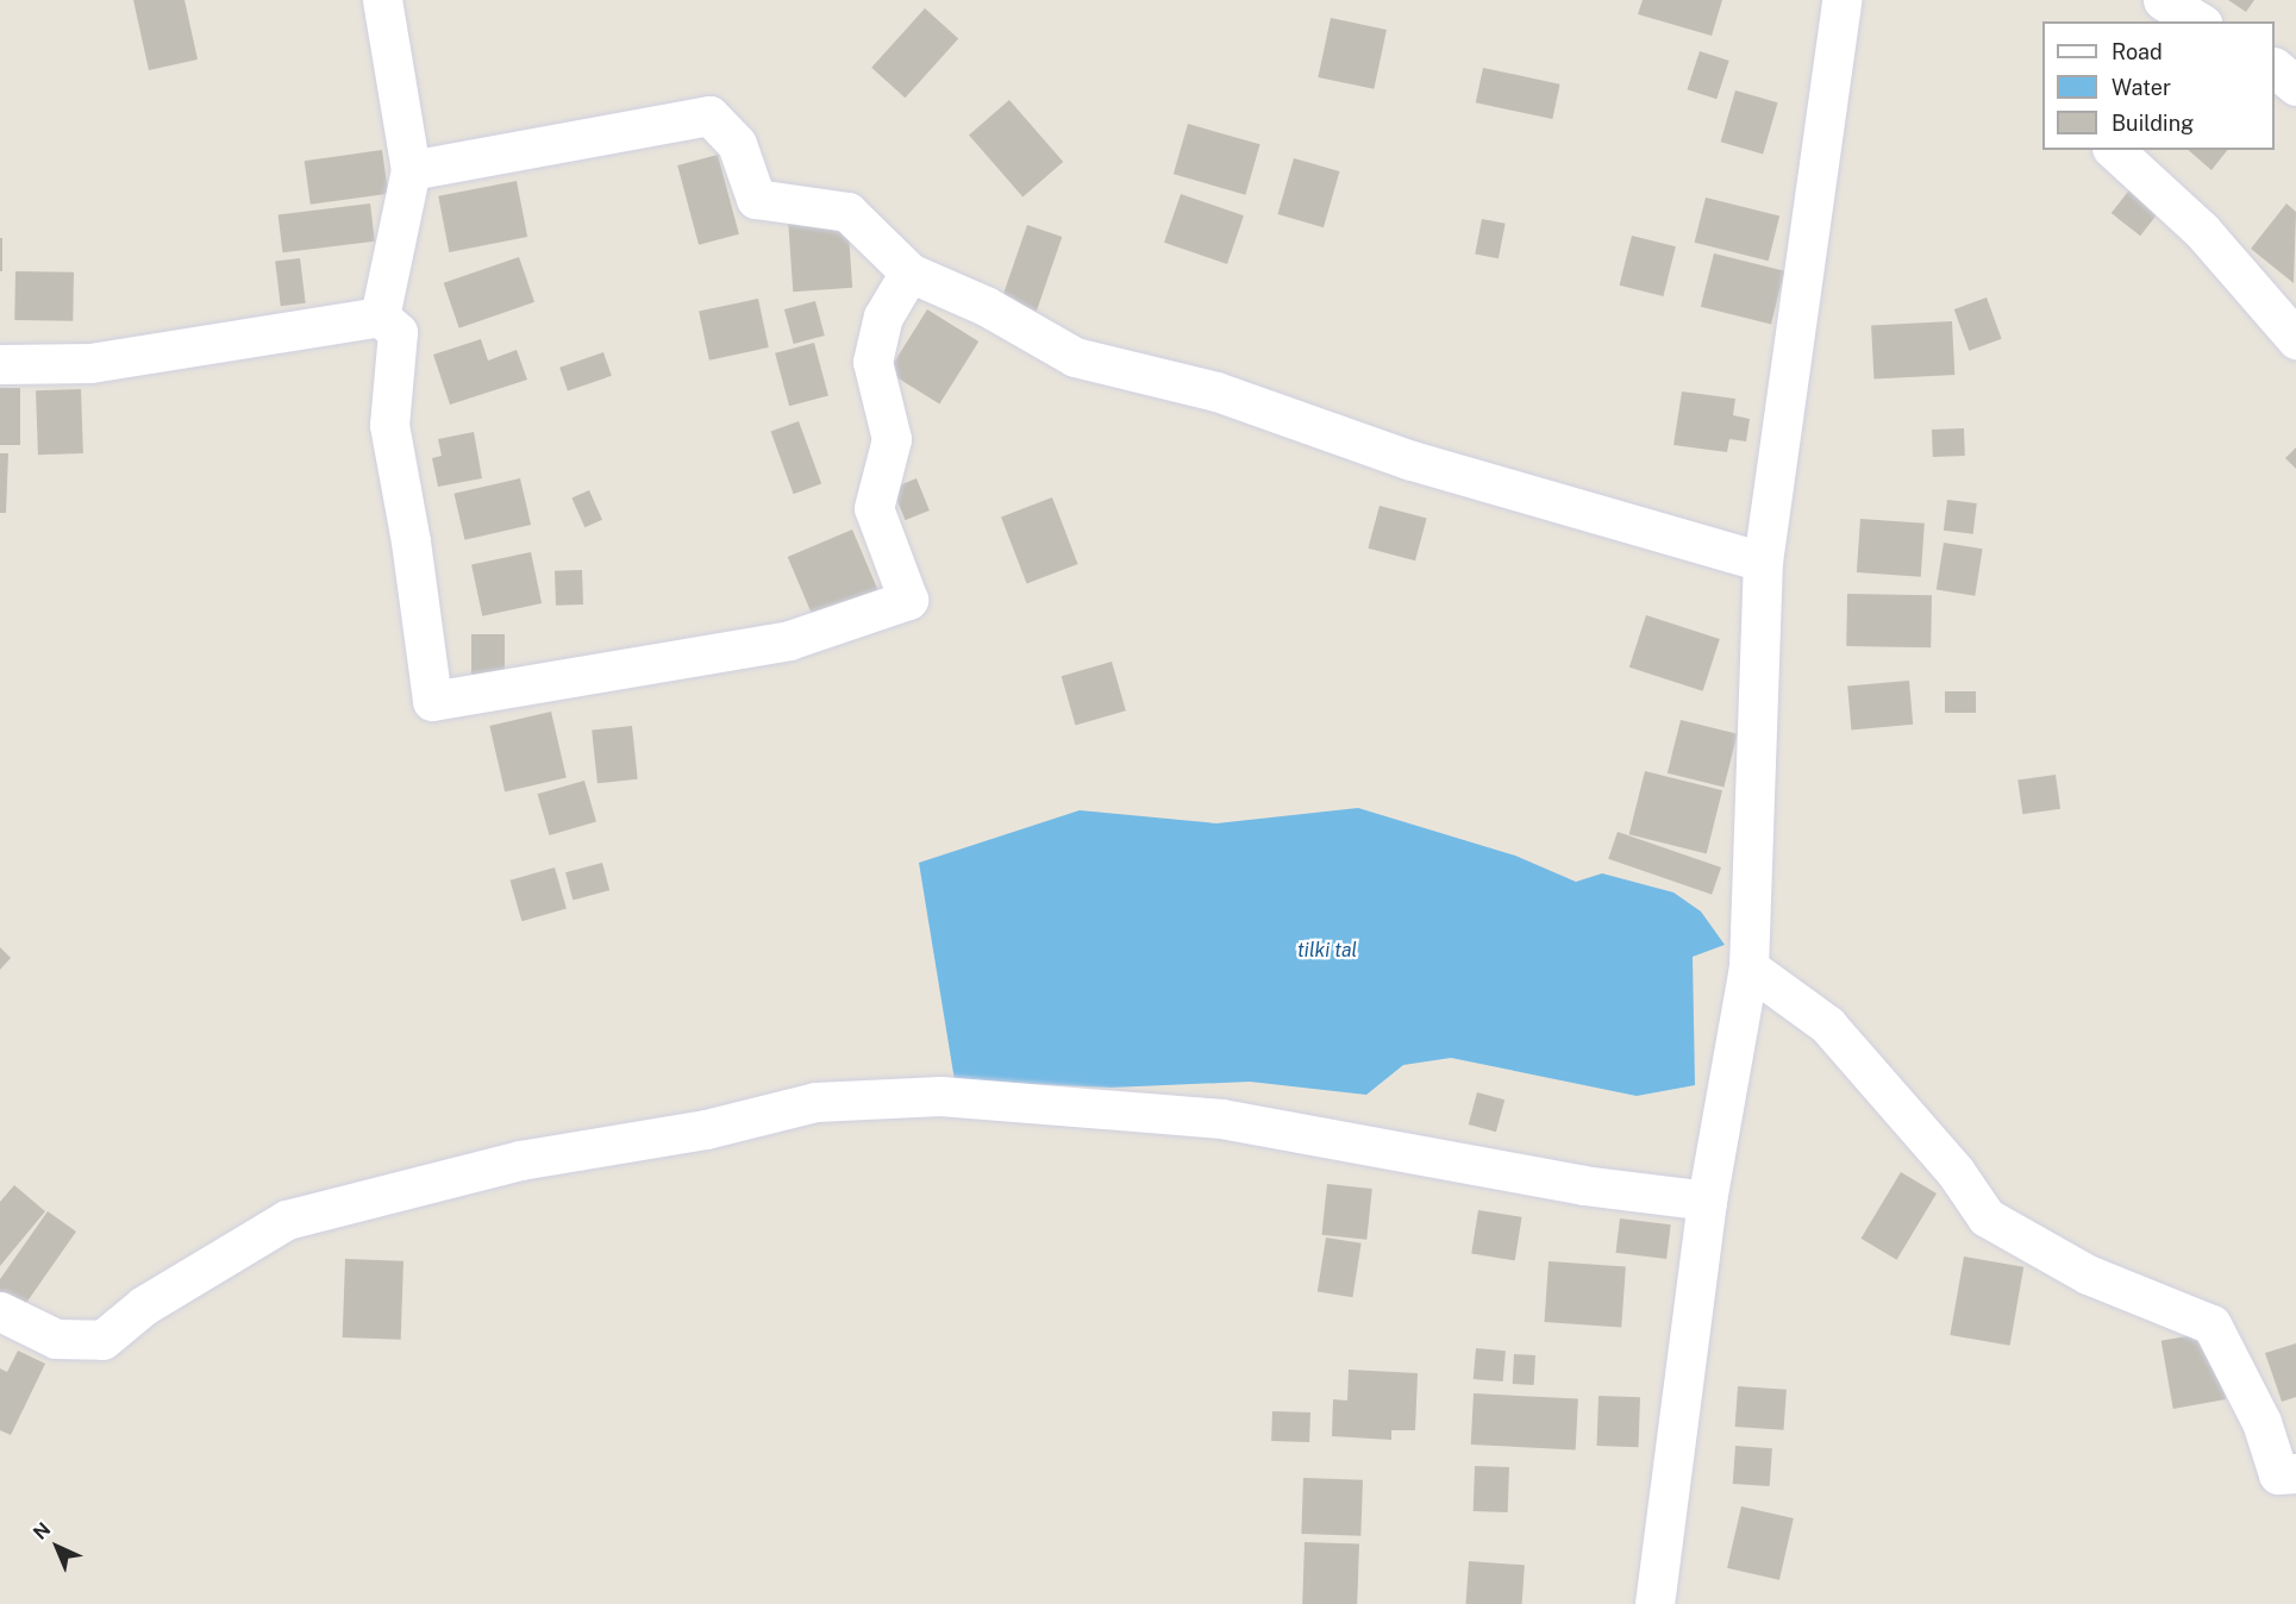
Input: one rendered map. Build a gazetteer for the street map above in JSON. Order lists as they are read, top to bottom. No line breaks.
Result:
{"water":["tilki tal"],"legend":["Road","Water","Building"],"north":"top left"}
